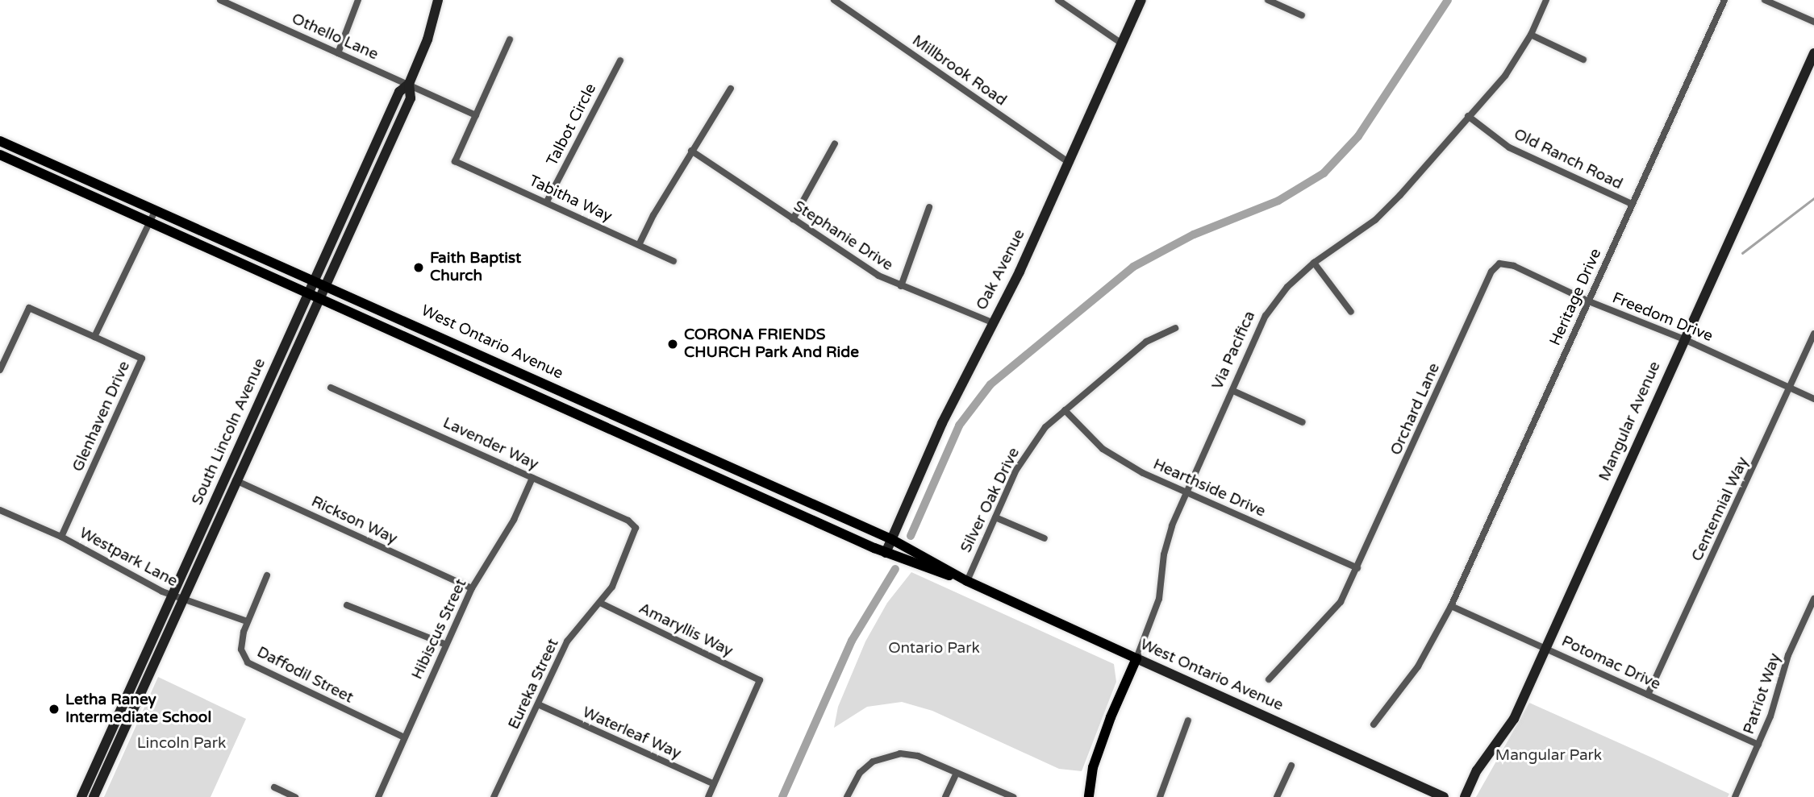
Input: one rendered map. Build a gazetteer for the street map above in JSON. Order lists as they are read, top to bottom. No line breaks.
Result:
{"streets":{"main road":["Oak Avenue","West Ontario Avenue","Via Pacifica","Mangular Avenue","South Lincoln Avenue"],"street":["Othello Lane","Millbrook Road","Talbot Circle","Old Ranch Road","Tabitha Way","Stephanie Drive","Heritage Drive","Freedom Drive","Orchard Lane","Glenhaven Drive","Lavender Way","Hearthside Drive","Silver Oak Drive","Centennial Way","Rickson Way","Westpark Lane","Hibiscus Street","Amaryllis Way","Potomac Drive","Daffodil Street","Eureka Street","Patriot Way","Waterleaf Way"]},"crossings":[["Othello Lane","Tabitha Way"],["Othello Lane","South Lincoln Avenue"],["Millbrook Road","Oak Avenue"],["Talbot Circle","Tabitha Way"],["Old Ranch Road","Heritage Drive"],["Old Ranch Road","Via Pacifica"],["Stephanie Drive","Oak Avenue"],["Oak Avenue","West Ontario Avenue"],["Heritage Drive","Freedom Drive"],["Heritage Drive","Potomac Drive"],["Freedom Drive","Orchard Lane"],["Freedom Drive","Mangular Avenue"],["Freedom Drive","Centennial Way"],["West Ontario Avenue","Via Pacifica"],["West Ontario Avenue","South Lincoln Avenue"],["West Ontario Avenue","Silver Oak Drive"],["Via Pacifica","Hearthside Drive"],["Orchard Lane","Hearthside Drive"],["Glenhaven Drive","Westpark Lane"],["Mangular Avenue","Potomac Drive"],["South Lincoln Avenue","Rickson Way"],["South Lincoln Avenue","Westpark Lane"],["Lavender Way","Hibiscus Street"],["Lavender Way","Eureka Street"],["Hearthside Drive","Silver Oak Drive"],["Centennial Way","Potomac Drive"],["Rickson Way","Hibiscus Street"],["Westpark Lane","Daffodil Street"],["Hibiscus Street","Daffodil Street"],["Amaryllis Way","Eureka Street"],["Amaryllis Way","Waterleaf Way"],["Potomac Drive","Patriot Way"],["Eureka Street","Waterleaf Way"]],"parks":["Ontario Park","Lincoln Park","Mangular Park"],"places":["Faith Baptist Church","CORONA FRIENDS CHURCH Park And Ride","Letha Raney Intermediate School"]}
